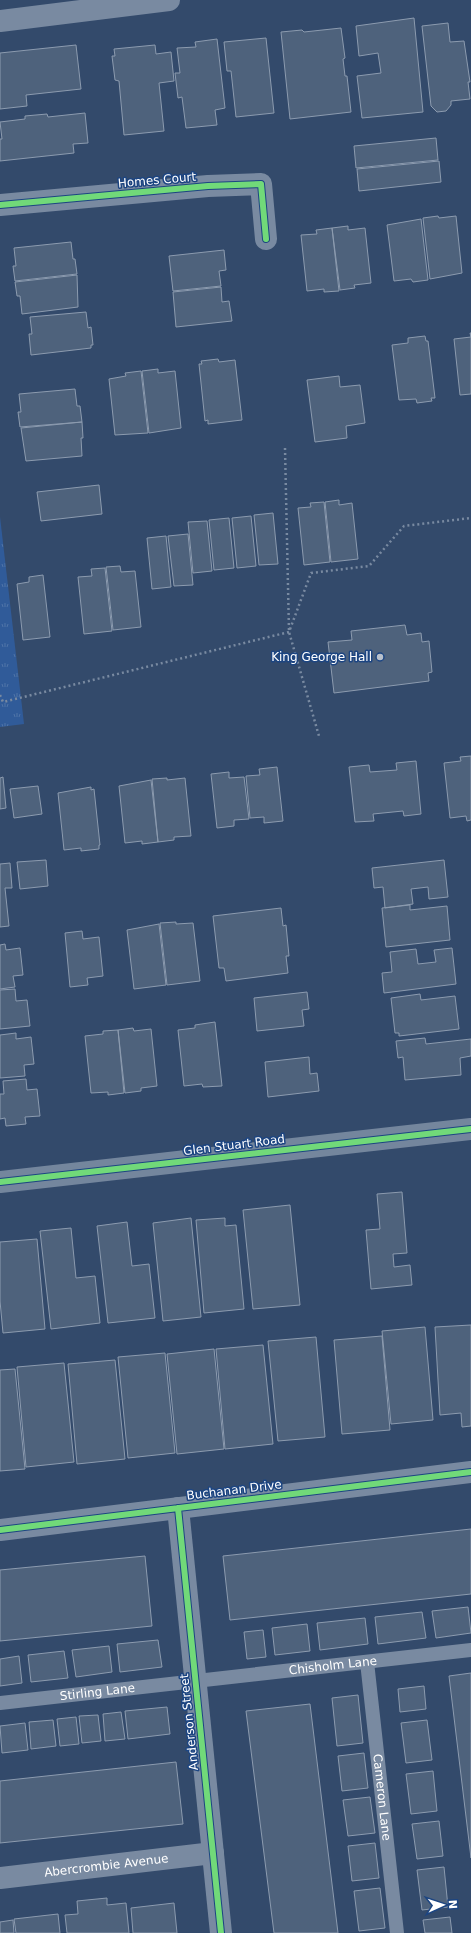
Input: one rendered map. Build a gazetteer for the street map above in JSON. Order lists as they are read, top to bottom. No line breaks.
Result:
{"streets":{"street":["Homes Court","Glen Stuart Road","Buchanan Drive","Anderson Street","Abercrombie Avenue"],"lane":["Chisholm Lane","Stirling Lane","Cameron Lane"]},"crossings":[["Buchanan Drive","Anderson Street"],["Chisholm Lane","Stirling Lane"],["Chisholm Lane","Anderson Street"],["Chisholm Lane","Cameron Lane"],["Stirling Lane","Anderson Street"],["Anderson Street","Abercrombie Avenue"]],"places":["King George Hall"],"north":"right"}
